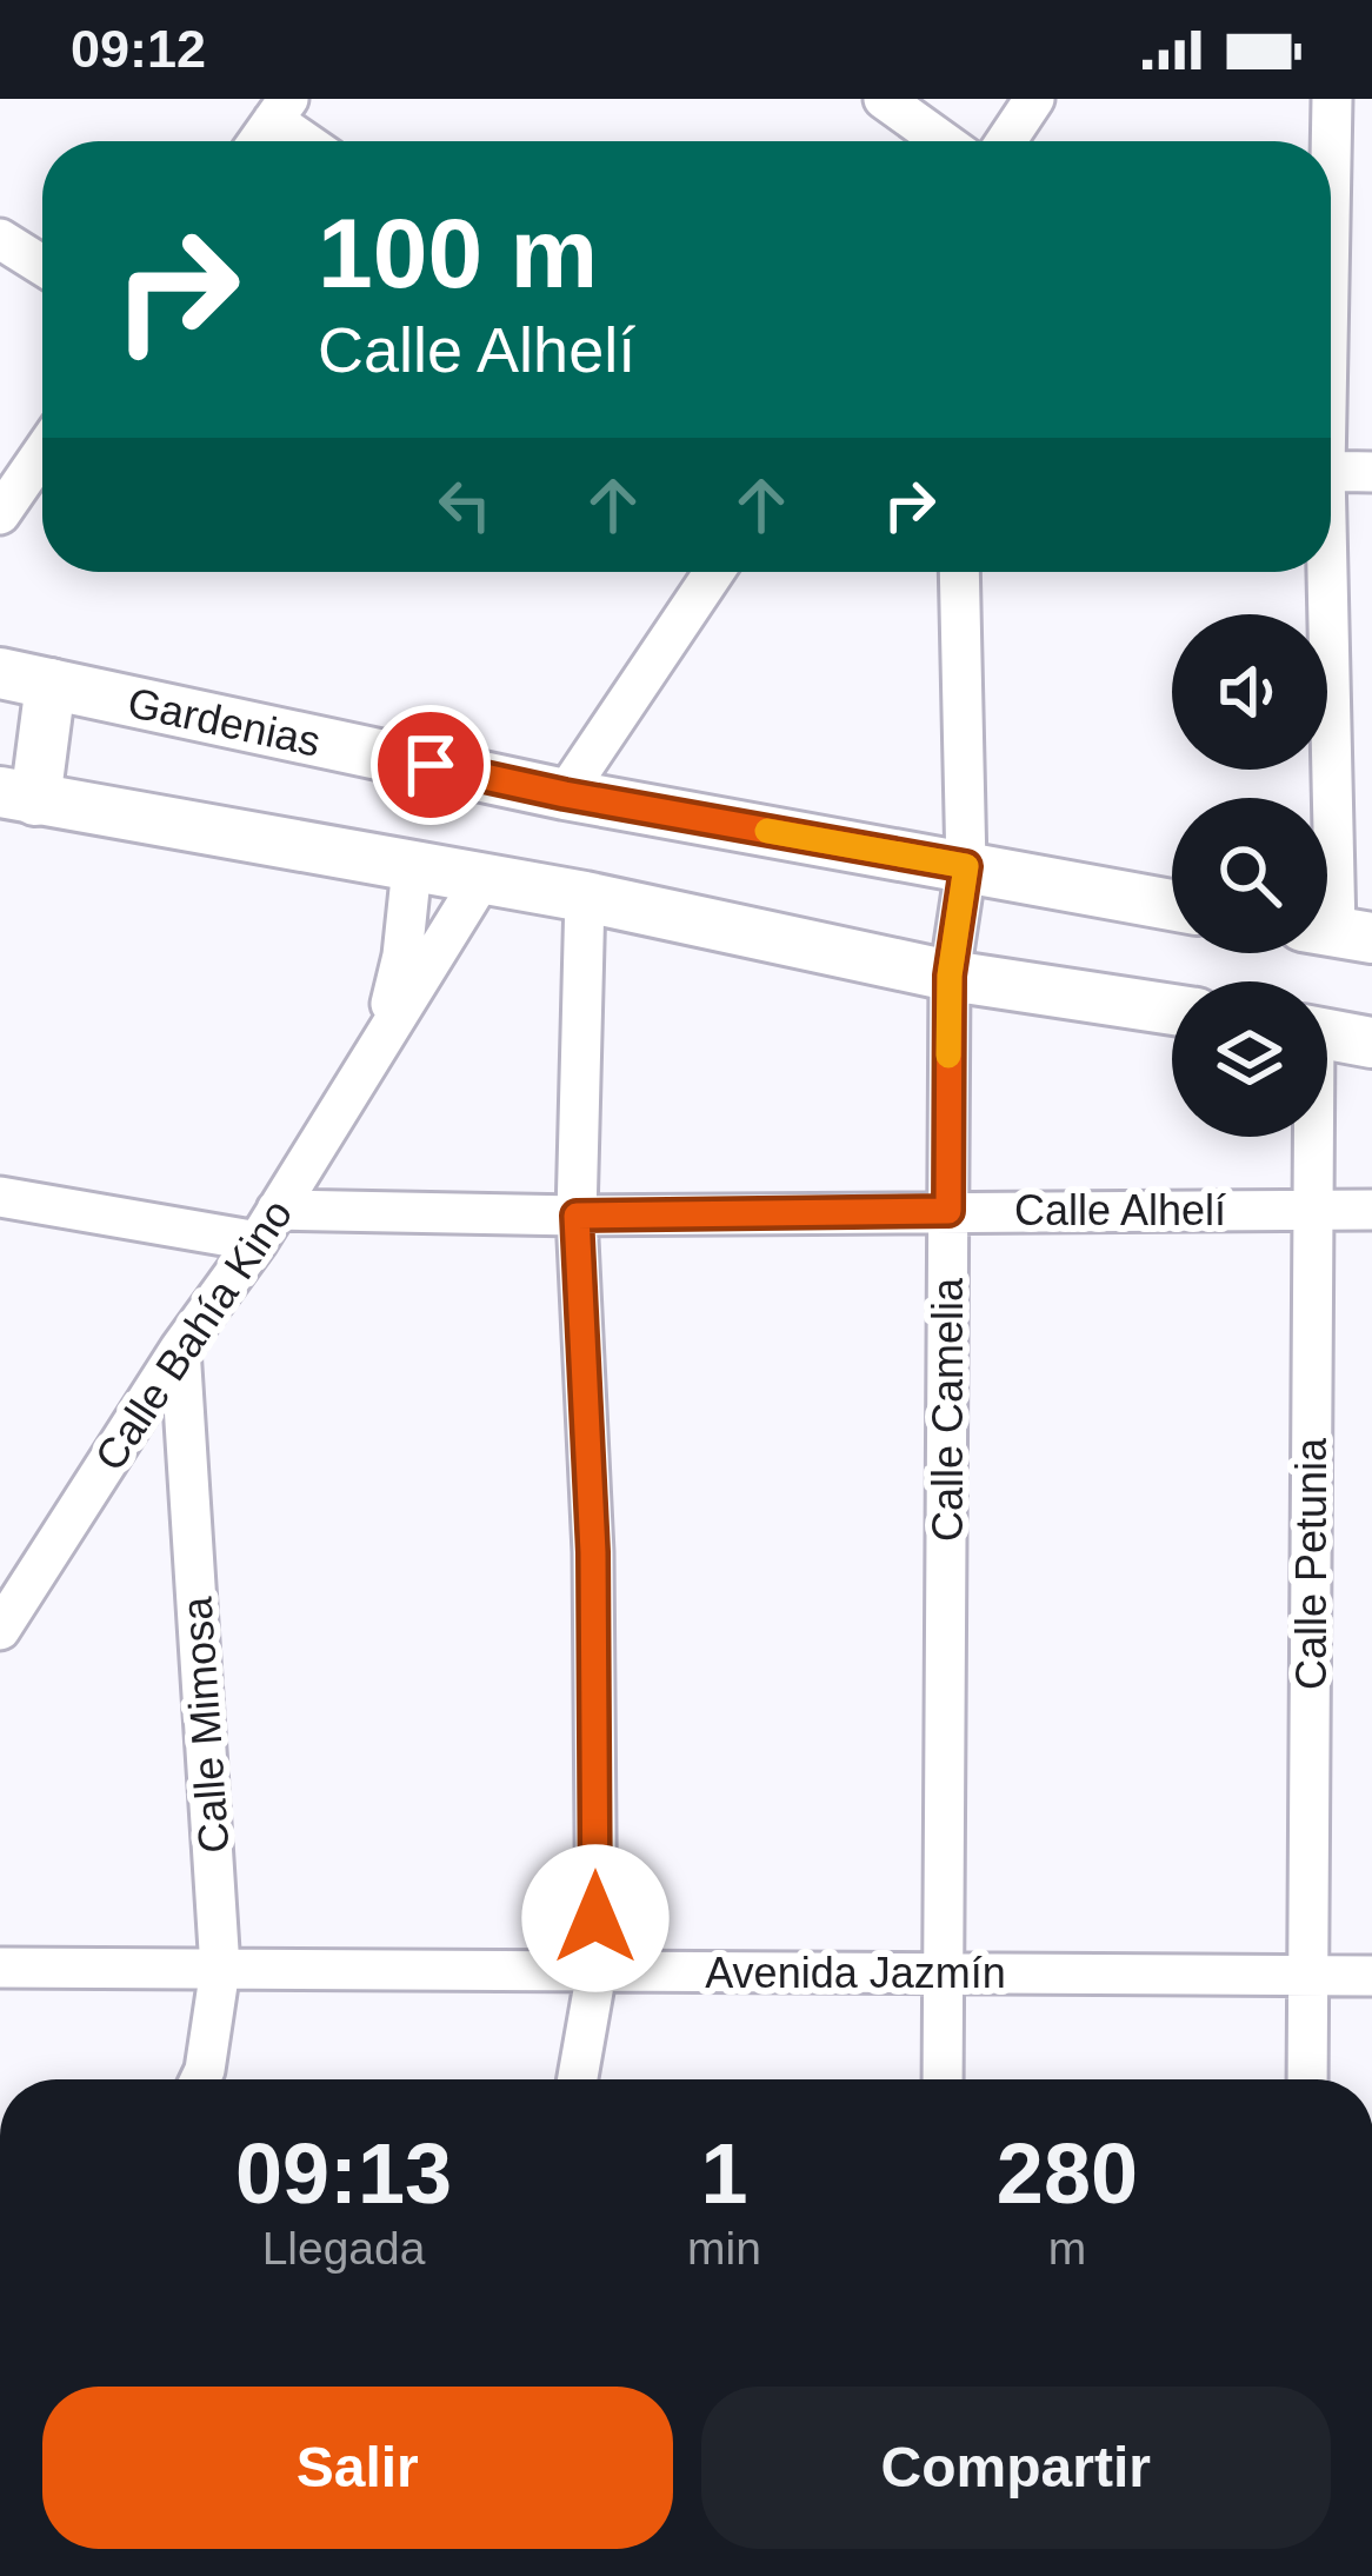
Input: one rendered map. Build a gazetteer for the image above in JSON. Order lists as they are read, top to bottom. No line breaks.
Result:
{"streets":{"street":["Gardenias","Calle Alhelí","Calle Bahía Kino","Calle Camelia","Calle Petunia","Calle Mimosa","Avenida Jazmín"]},"crossings":[["Gardenias","Calle Camelia"],["Calle Alhelí","Calle Bahía Kino"],["Calle Alhelí","Calle Camelia"],["Calle Alhelí","Calle Petunia"],["Calle Bahía Kino","Calle Mimosa"],["Calle Camelia","Avenida Jazmín"],["Calle Petunia","Avenida Jazmín"],["Calle Mimosa","Avenida Jazmín"]],"page":{"status":"09:12","turn":["100 m","Calle Alhelí"],"eta":["09:13","Llegada","1","min","280","m"],"buttons":["Salir","Compartir"]}}
